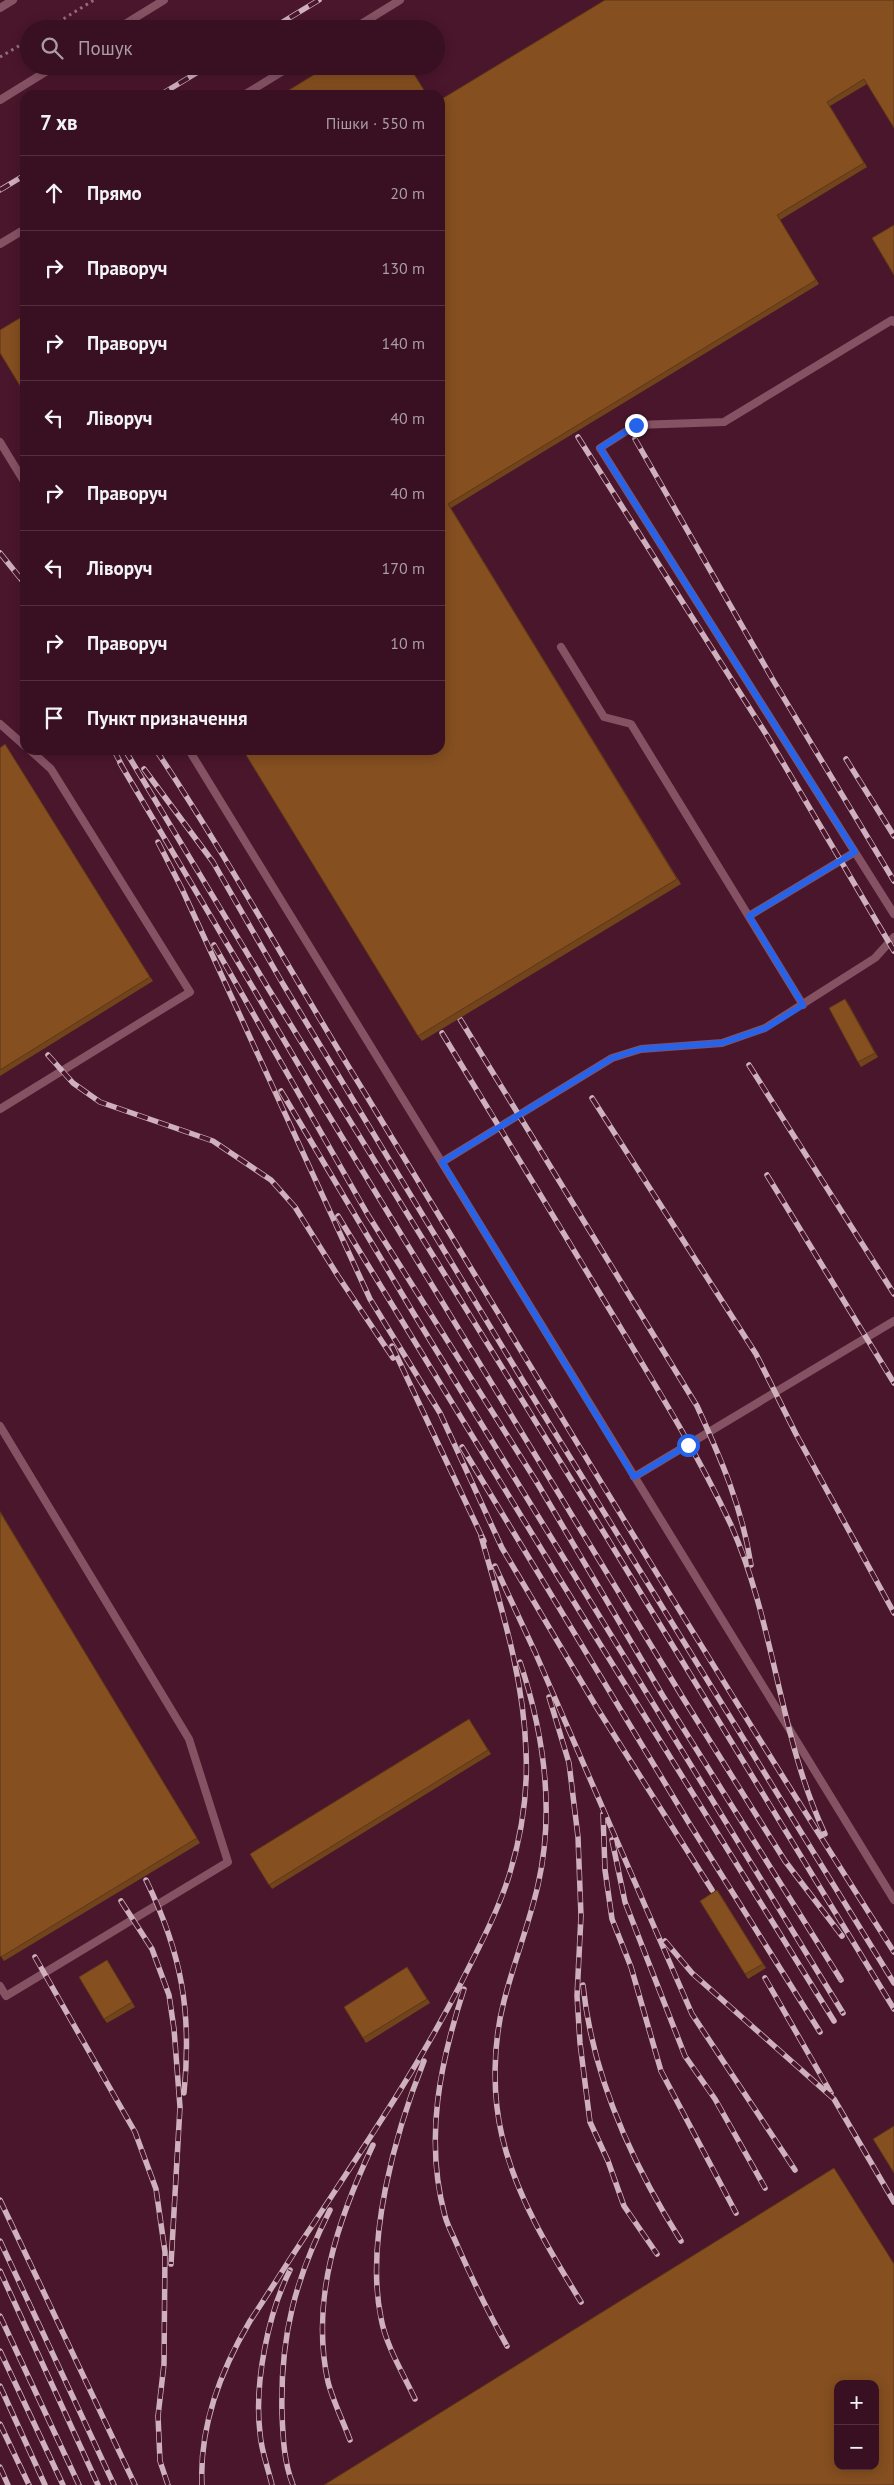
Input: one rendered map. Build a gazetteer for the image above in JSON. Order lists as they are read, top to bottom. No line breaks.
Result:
{"page":{"search":"Пошук","heading":["7 хв","Пішки · 550 m"],"list":[["Прямо","20 m"],["Праворуч","130 m"],["Праворуч","140 m"],["Ліворуч","40 m"],["Праворуч","40 m"],["Ліворуч","170 m"],["Праворуч","10 m"],"Пункт призначення"],"map_buttons":["+","−"]}}
